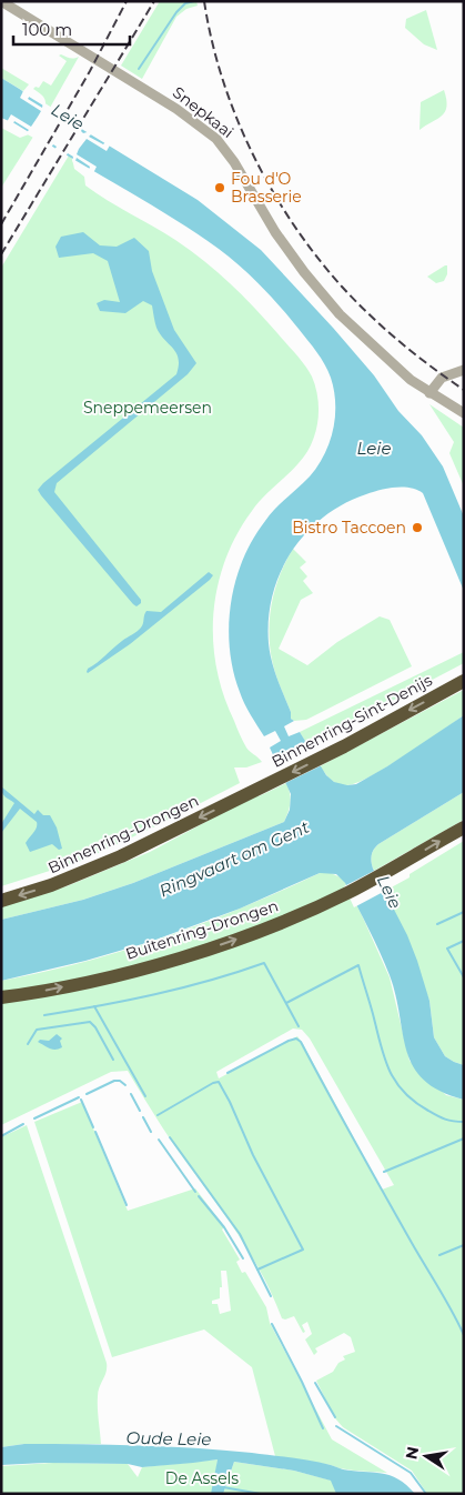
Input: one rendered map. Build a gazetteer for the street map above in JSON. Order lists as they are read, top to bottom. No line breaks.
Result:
{"streets":{"highway":["Binnenring-Sint-Denijs","Binnenring-Drongen","Buitenring-Drongen"],"street":["Snepkaai"]},"crossings":[["Binnenring-Sint-Denijs","Binnenring-Drongen"]],"one_way":["Binnenring-Sint-Denijs","Binnenring-Drongen","Buitenring-Drongen"],"water":["Leie","Ringvaart om Gent","Oude Leie"],"parks":["Sneppemeersen","De Assels"],"places":["Fou d'O Brasserie","Bistro Taccoen"],"scale_bar":"100 m","north":"left"}
